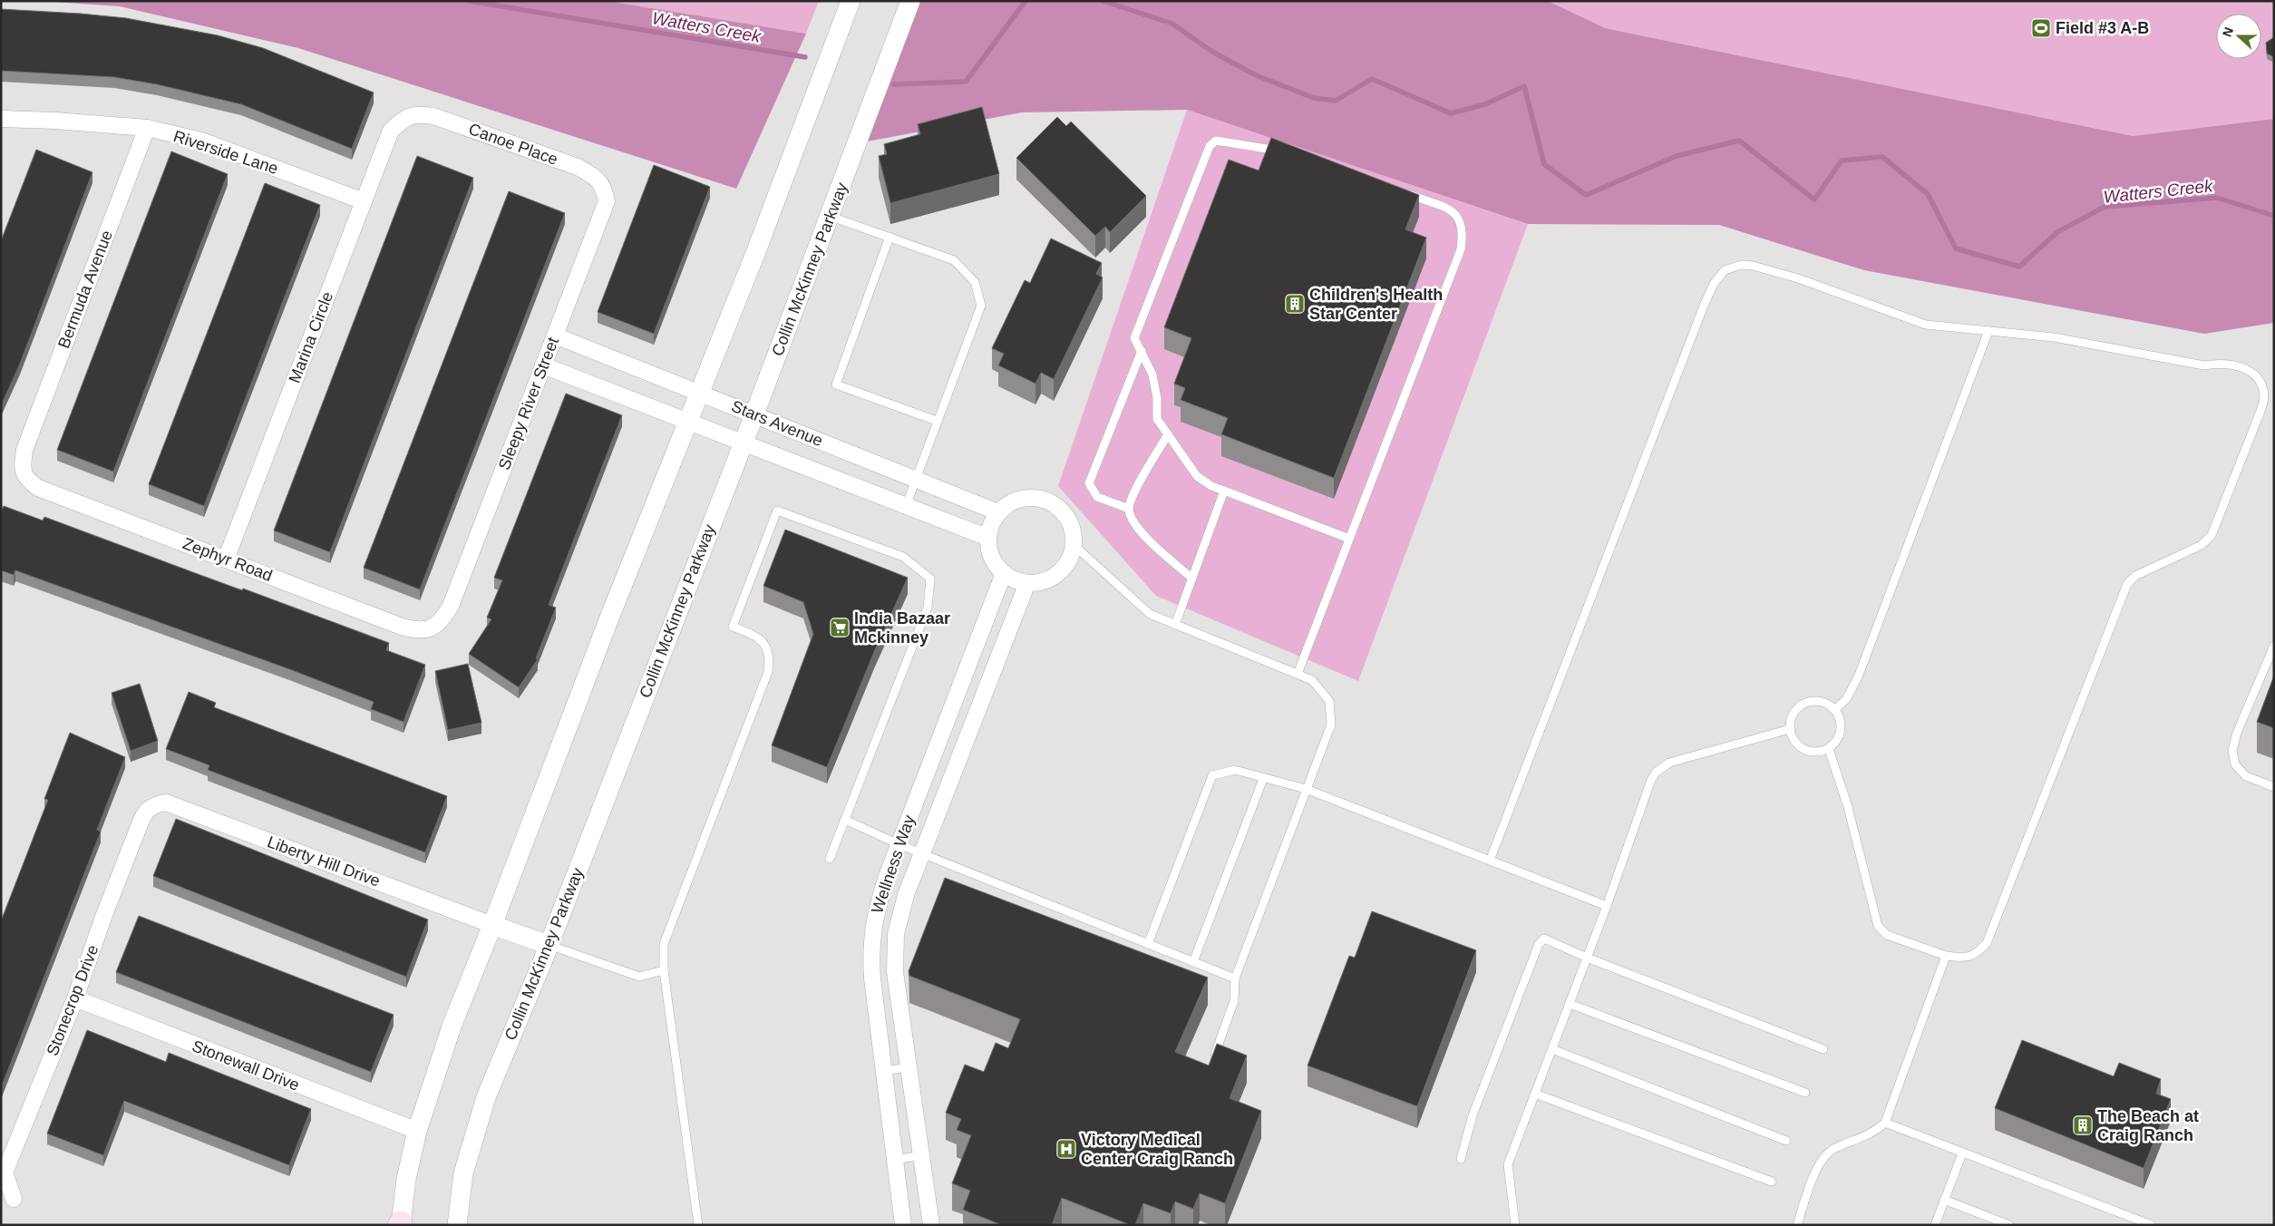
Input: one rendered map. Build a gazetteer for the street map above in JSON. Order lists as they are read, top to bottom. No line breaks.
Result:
{"streets":{"street":["Canoe Place","Riverside Lane","Collin McKinney Parkway","Bermuda Avenue","Marina Circle","Sleepy River Street","Stars Avenue","Zephyr Road","Liberty Hill Drive","Wellness Way","Stonecrop Drive","Stonewall Drive"]},"crossings":[["Canoe Place","Marina Circle"],["Canoe Place","Sleepy River Street"],["Riverside Lane","Bermuda Avenue"],["Riverside Lane","Marina Circle"],["Collin McKinney Parkway","Stars Avenue"],["Bermuda Avenue","Zephyr Road"],["Marina Circle","Zephyr Road"],["Sleepy River Street","Stars Avenue"],["Sleepy River Street","Zephyr Road"],["Stars Avenue","Wellness Way"],["Liberty Hill Drive","Stonecrop Drive"],["Stonecrop Drive","Stonewall Drive"]],"water":["Watters Creek"],"places":{"sports":["Field #3 A-B"],"building":["Children's Health Star Center","The Beach at Craig Ranch"],"supermarket":["India Bazaar Mckinney"],"hospital":["Victory Medical Center Craig Ranch"]},"north":"left"}
